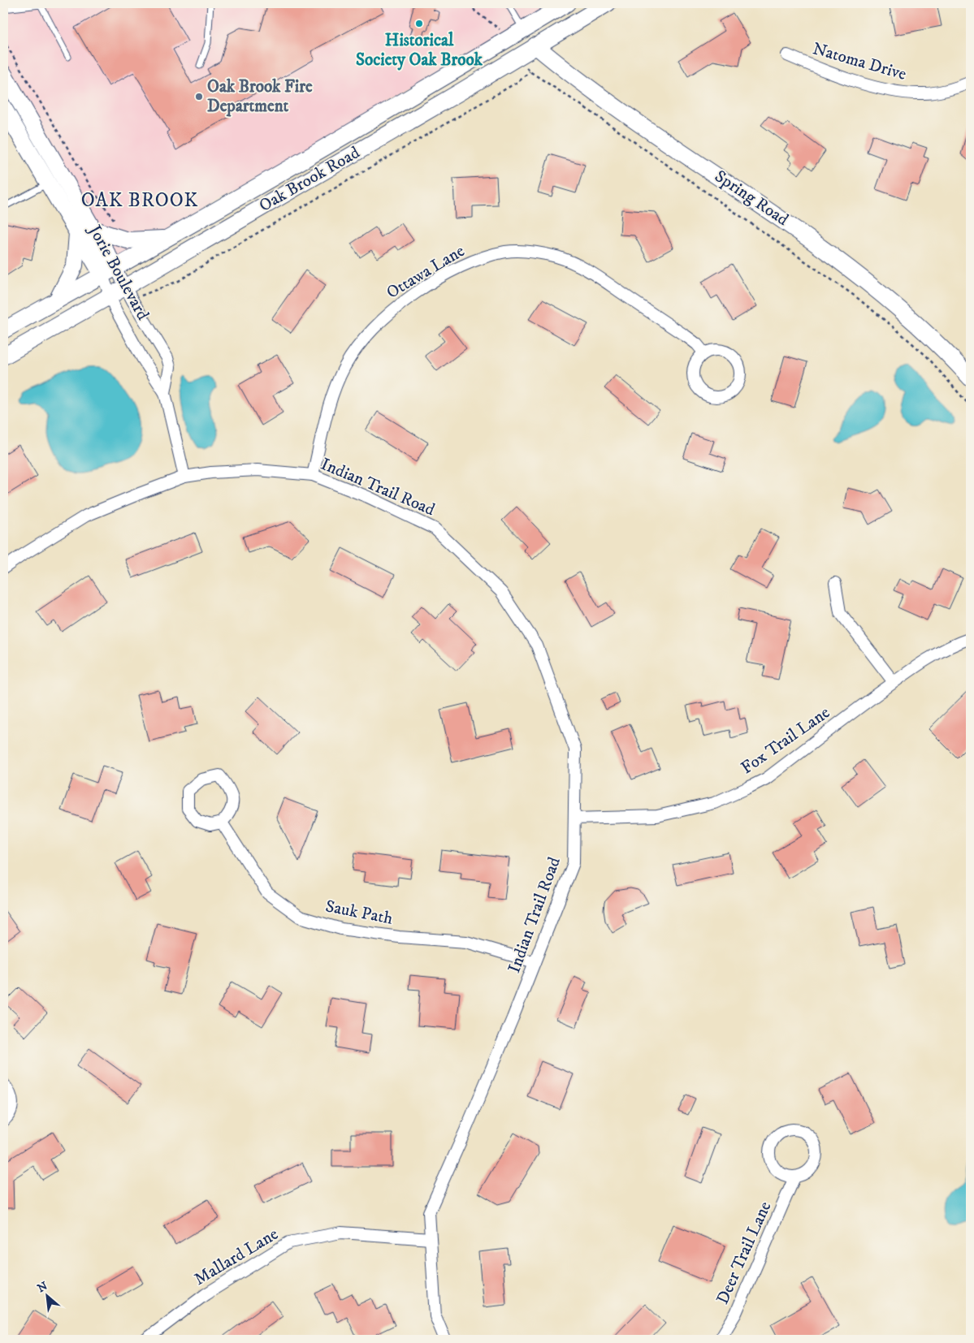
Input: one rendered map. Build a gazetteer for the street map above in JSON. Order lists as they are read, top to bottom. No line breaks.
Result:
{"streets":{"main road":["Oak Brook Road","Spring Road","Jorie Boulevard"],"street":["Natoma Drive","Ottawa Lane","Indian Trail Road","Fox Trail Lane","Sauk Path","Deer Trail Lane","Mallard Lane"]},"crossings":[["Oak Brook Road","Spring Road"],["Oak Brook Road","Jorie Boulevard"],["Ottawa Lane","Indian Trail Road"],["Jorie Boulevard","Indian Trail Road"],["Indian Trail Road","Fox Trail Lane"],["Indian Trail Road","Sauk Path"],["Indian Trail Road","Mallard Lane"]],"districts":["OAK BROOK"],"places":["Historical Society Oak Brook","Oak Brook Fire Department"],"north":"top left"}
